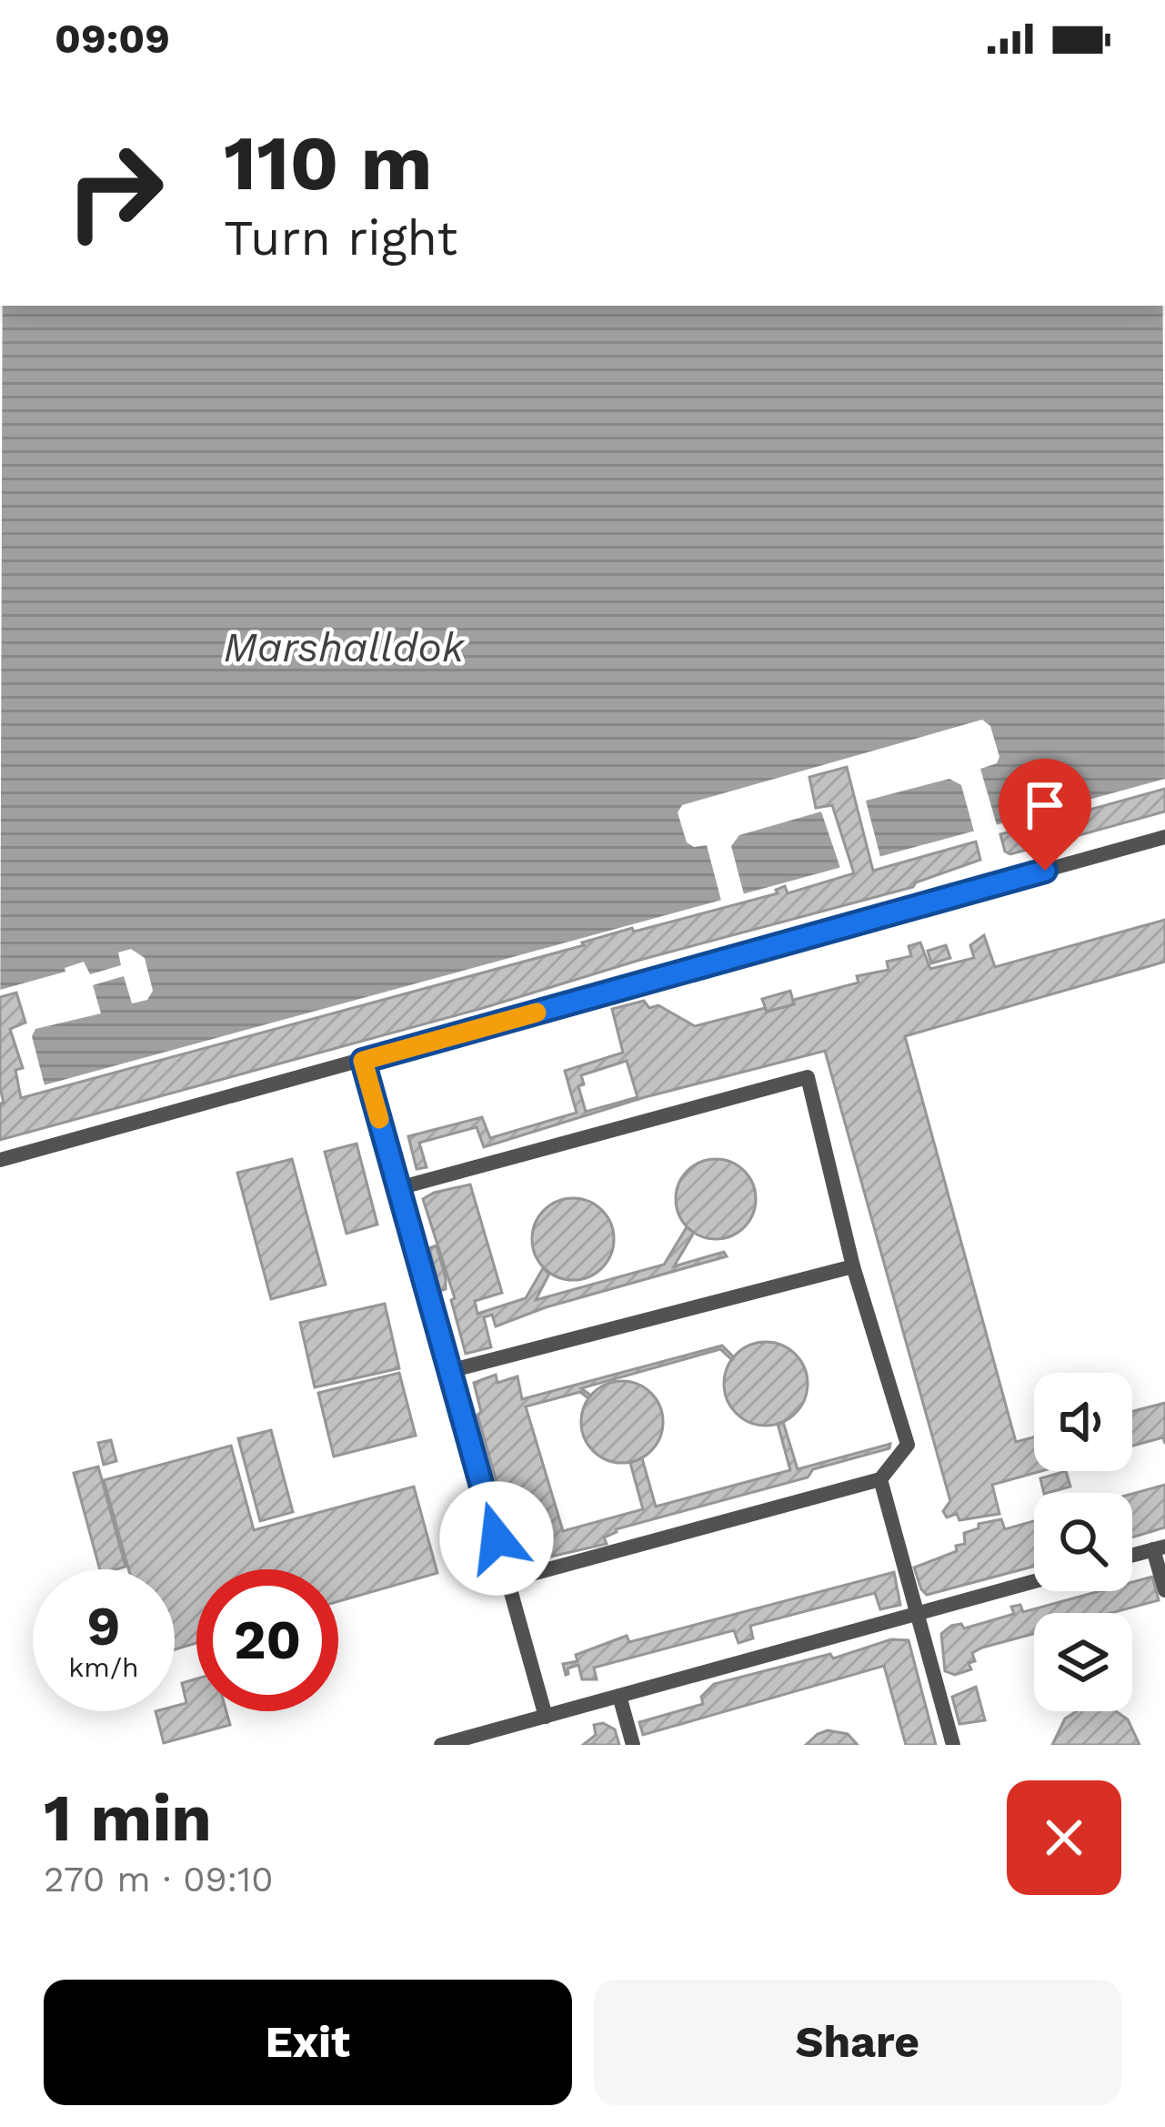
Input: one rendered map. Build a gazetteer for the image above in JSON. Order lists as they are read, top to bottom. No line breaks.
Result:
{"water":["Marshalldok"],"page":{"status":"09:09","turn":["110 m","Turn right"],"speed":"9 km/h","limit":"20","heading":["1 min","270 m · 09:10"],"buttons":["Exit","Share"]}}
